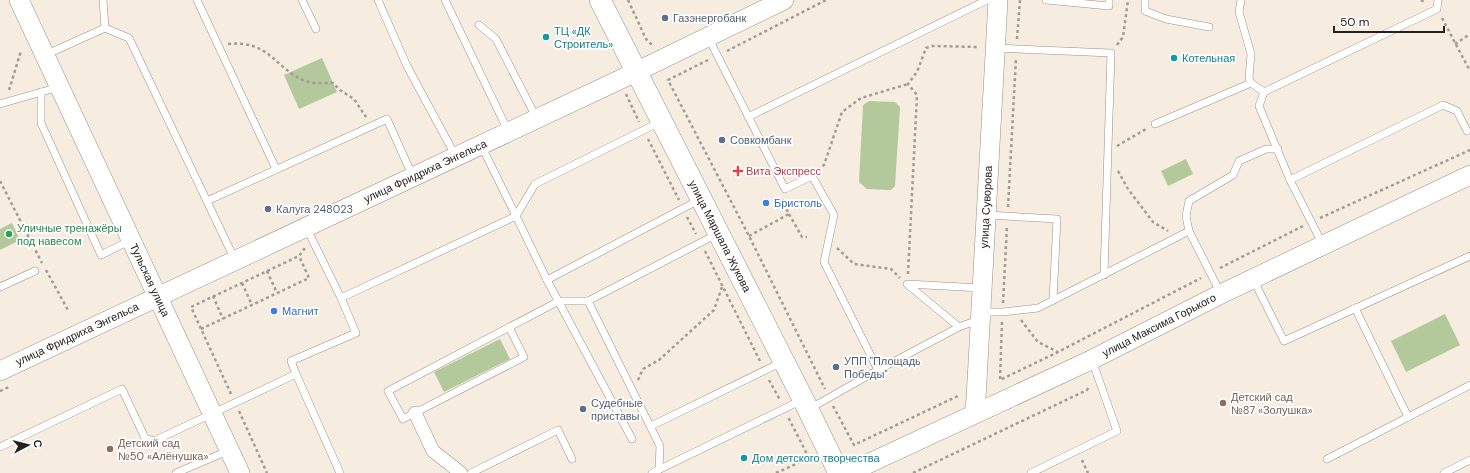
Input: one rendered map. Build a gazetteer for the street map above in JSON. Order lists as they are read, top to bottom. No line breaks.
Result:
{"streets":{"main road":["улица Маршала Жукова"],"street":["улица Фридриха Энгельса","улица Суворова","Тульская улица","улица Максима Горького"]},"crossings":[["улица Фридриха Энгельса","улица Маршала Жукова"],["улица Фридриха Энгельса","Тульская улица"],["улица Суворова","улица Максима Горького"]],"places":{"other":["Газэнергобанк","ТЦ «ДК Строитель»","Котельная","Совкомбанк","Бристоль","Калуга 248023","Уличные тренажёры под навесом","Магнит","УПП \"Площадь Победы\"","Детский сад №87 «Золушка»","Судебные приставы","Детский сад №50 «Алёнушка»","Дом детского творчества"],"health":["Вита Экспресс"]},"scale_bar":"50 m","north":"right"}
